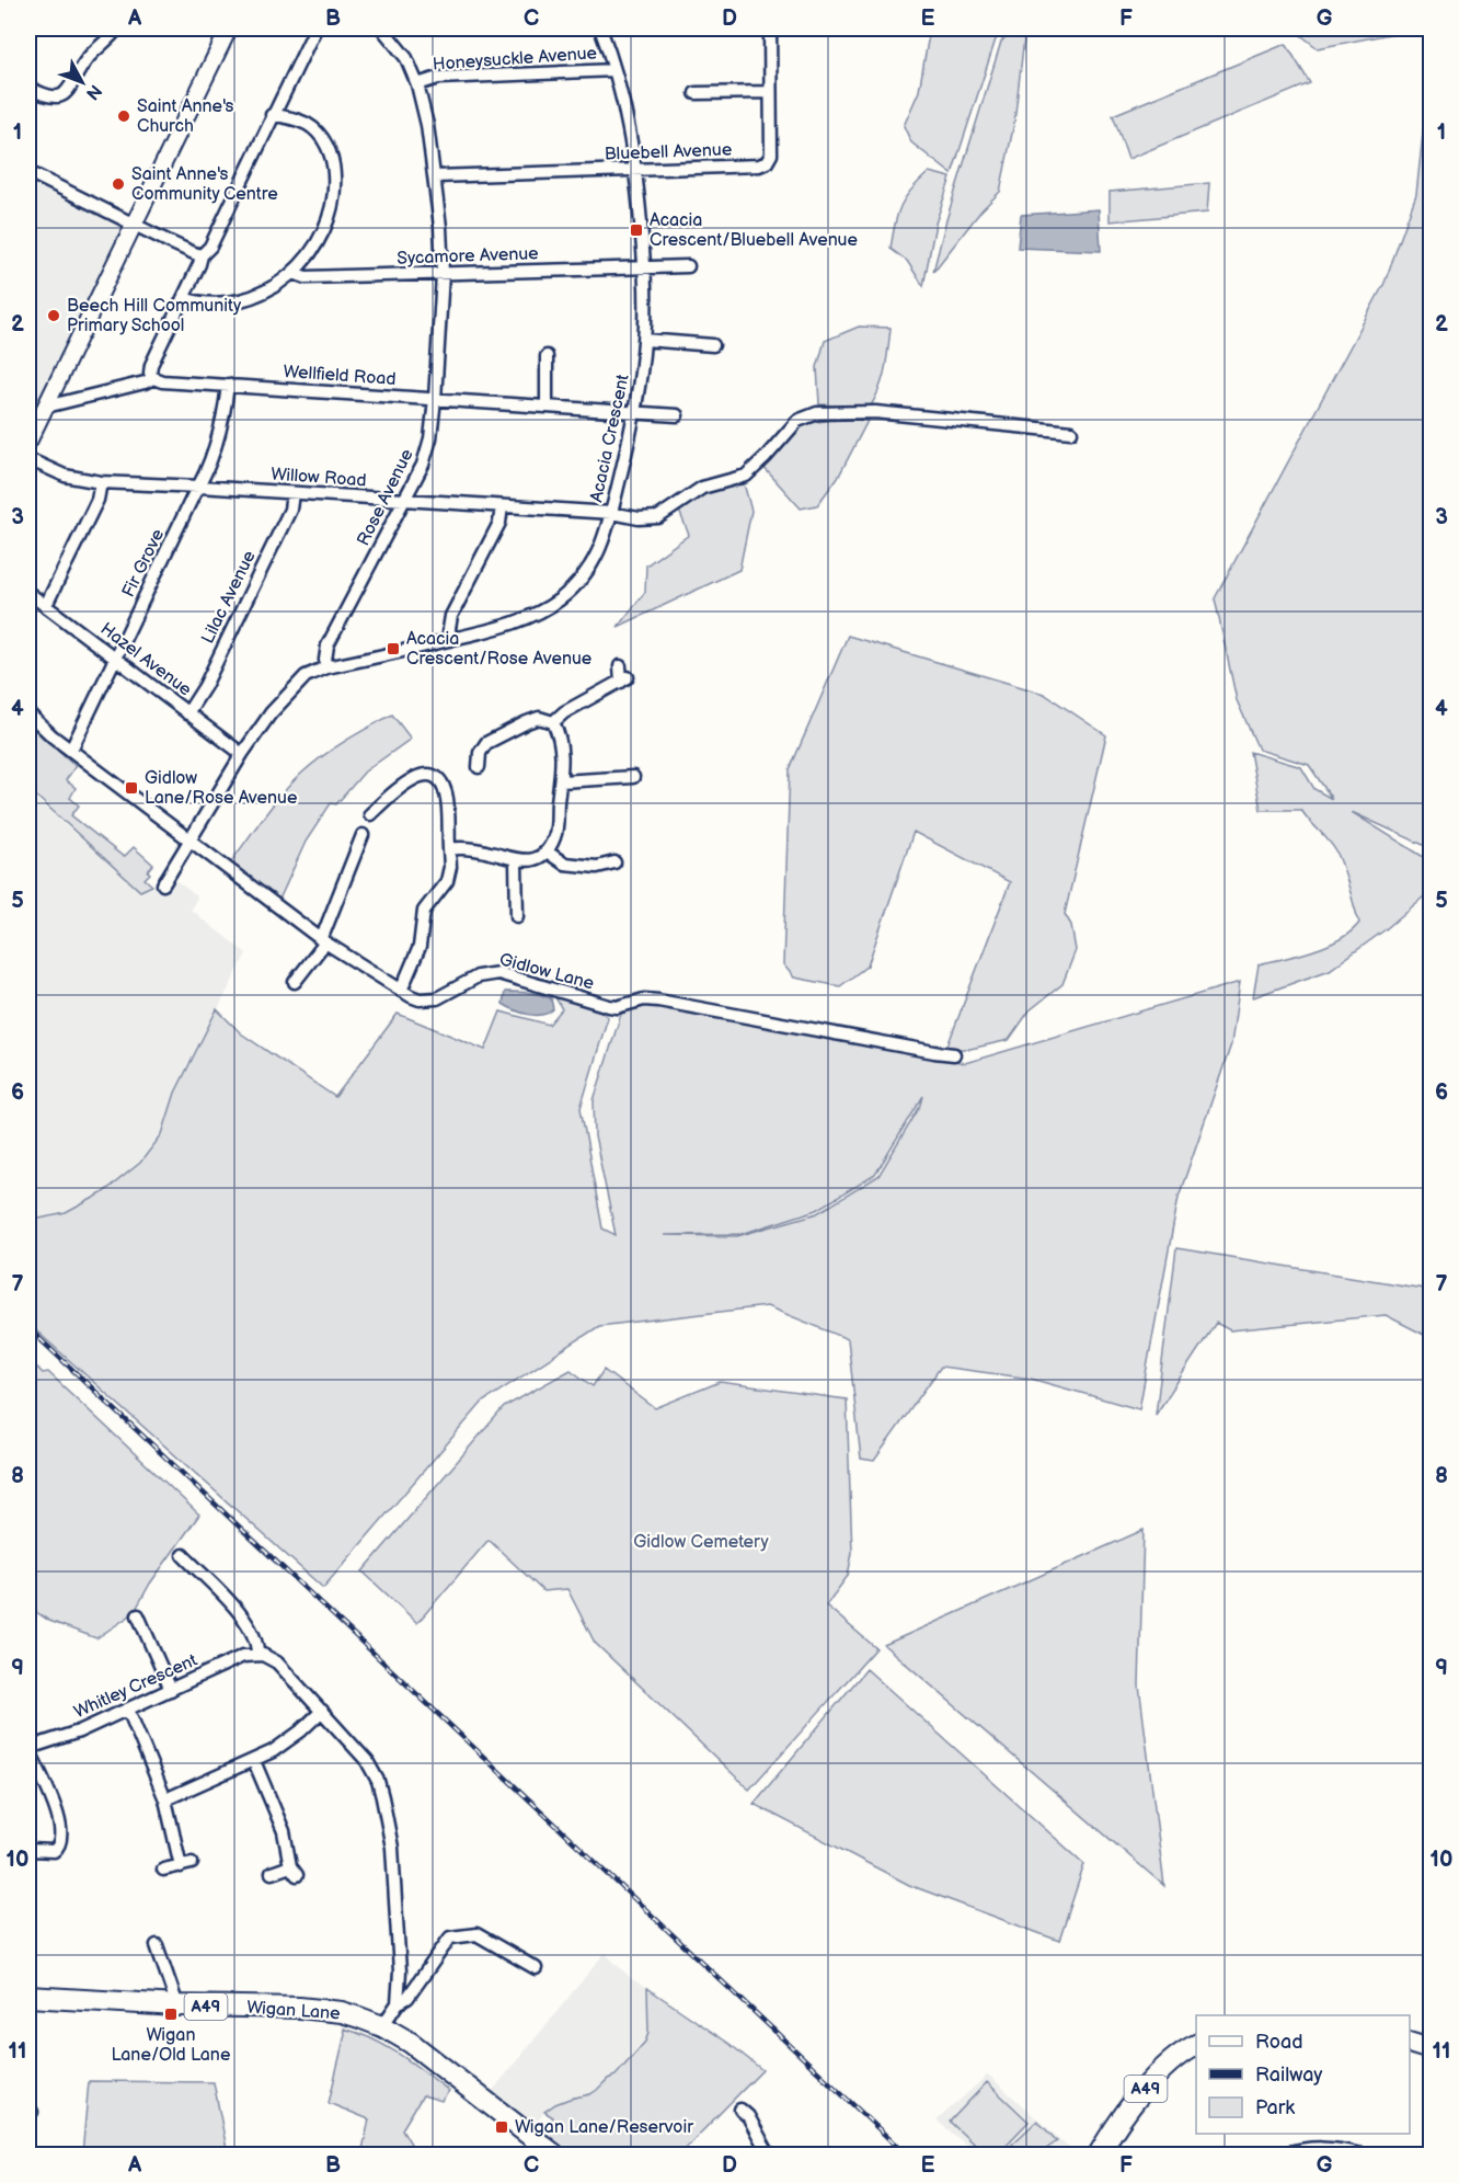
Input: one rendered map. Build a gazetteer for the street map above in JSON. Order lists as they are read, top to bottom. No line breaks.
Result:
{"streets":{"highway":["A49","Wigan Lane"],"street":["Honeysuckle Avenue","Bluebell Avenue","Sycamore Avenue","Wellfield Road","Acacia Crescent","Willow Road","Rose Avenue","Fir Grove","Lilac Avenue","Hazel Avenue","Gidlow Lane","Whitley Crescent"]},"crossings":[["Honeysuckle Avenue","Acacia Crescent"],["Honeysuckle Avenue","Rose Avenue"],["Bluebell Avenue","Acacia Crescent"],["Bluebell Avenue","Rose Avenue"],["Sycamore Avenue","Acacia Crescent"],["Sycamore Avenue","Rose Avenue"],["Wellfield Road","Acacia Crescent"],["Wellfield Road","Rose Avenue"],["Wellfield Road","Fir Grove"],["Acacia Crescent","Willow Road"],["Acacia Crescent","Rose Avenue"],["Willow Road","Rose Avenue"],["Willow Road","Fir Grove"],["Willow Road","Lilac Avenue"],["Fir Grove","Hazel Avenue"],["Fir Grove","Gidlow Lane"],["Lilac Avenue","Hazel Avenue"]],"parks":["Gidlow Cemetery"],"places":{"other":["Saint Anne's Church","Saint Anne's Community Centre","Beech Hill Community Primary School"],"transit":["Acacia Crescent/Bluebell Avenue","Acacia Crescent/Rose Avenue","Gidlow Lane/Rose Avenue","Wigan Lane/Old Lane","Wigan Lane/Reservoir"]},"legend":["Road","Railway","Park"],"north":"bottom right","grid":{"columns":["A","B","C","D","E","F","G"],"rows":["1","2","3","4","5","6","7","8","9","10","11"]}}
